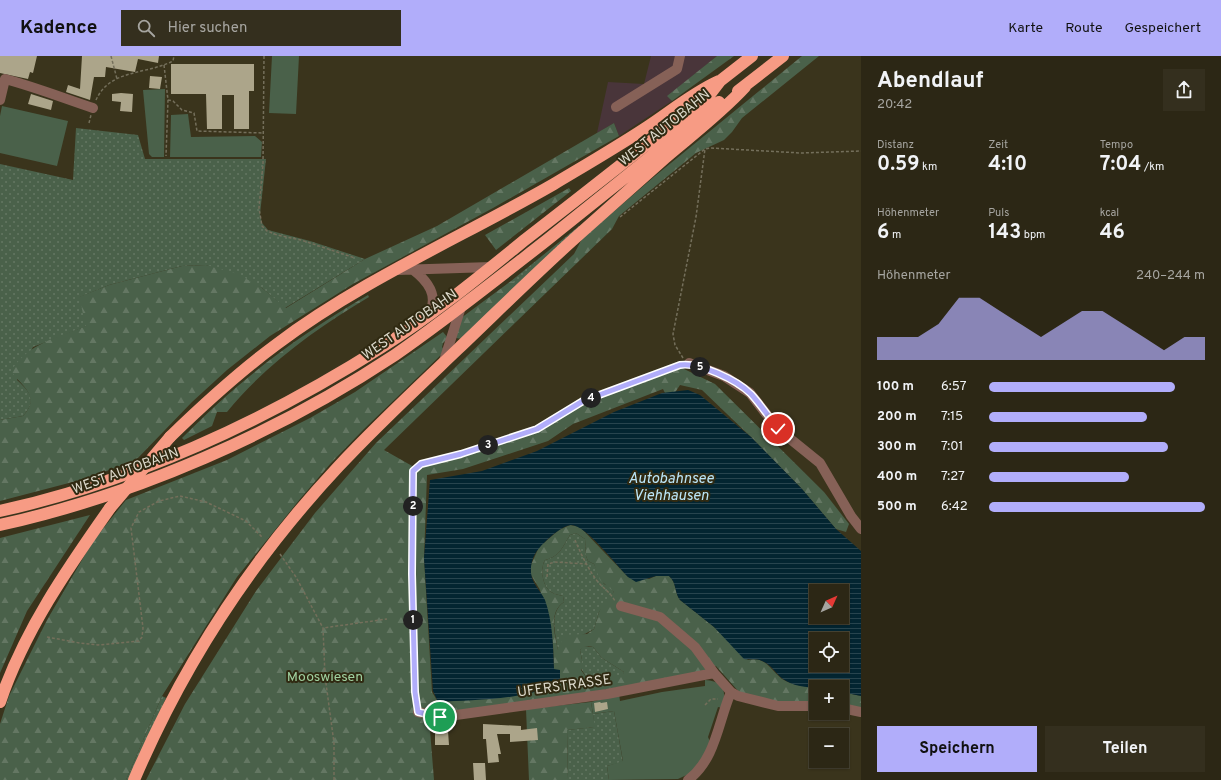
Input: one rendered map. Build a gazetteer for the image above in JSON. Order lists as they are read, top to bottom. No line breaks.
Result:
{"streets":{"highway":["WEST AUTOBAHN"],"street":["UFERSTRASSE"]},"water":["Autobahnsee Viehhausen"],"parks":["Mooswiesen"],"north":"top right","page":{"header":"Kadence","search":"Hier suchen","nav":["Karte","Route","Gespeichert"],"heading":["Abendlauf","20:42"],"stats":[["Distanz","0.59 km"],["Zeit","4:10"],["Tempo","7:04 /km"],["Höhenmeter","6 m"],["Puls","143 bpm"],["kcal","46"]],"chart":["Höhenmeter","240–244 m"],"pins":["5","4","3","2","1"],"list":[{"name":"100 m","note":"6:57"},{"name":"200 m","note":"7:15"},{"name":"300 m","note":"7:01"},{"name":"400 m","note":"7:27"},{"name":"500 m","note":"6:42"}],"map_buttons":["+","−"],"buttons":["Speichern","Teilen"]}}
